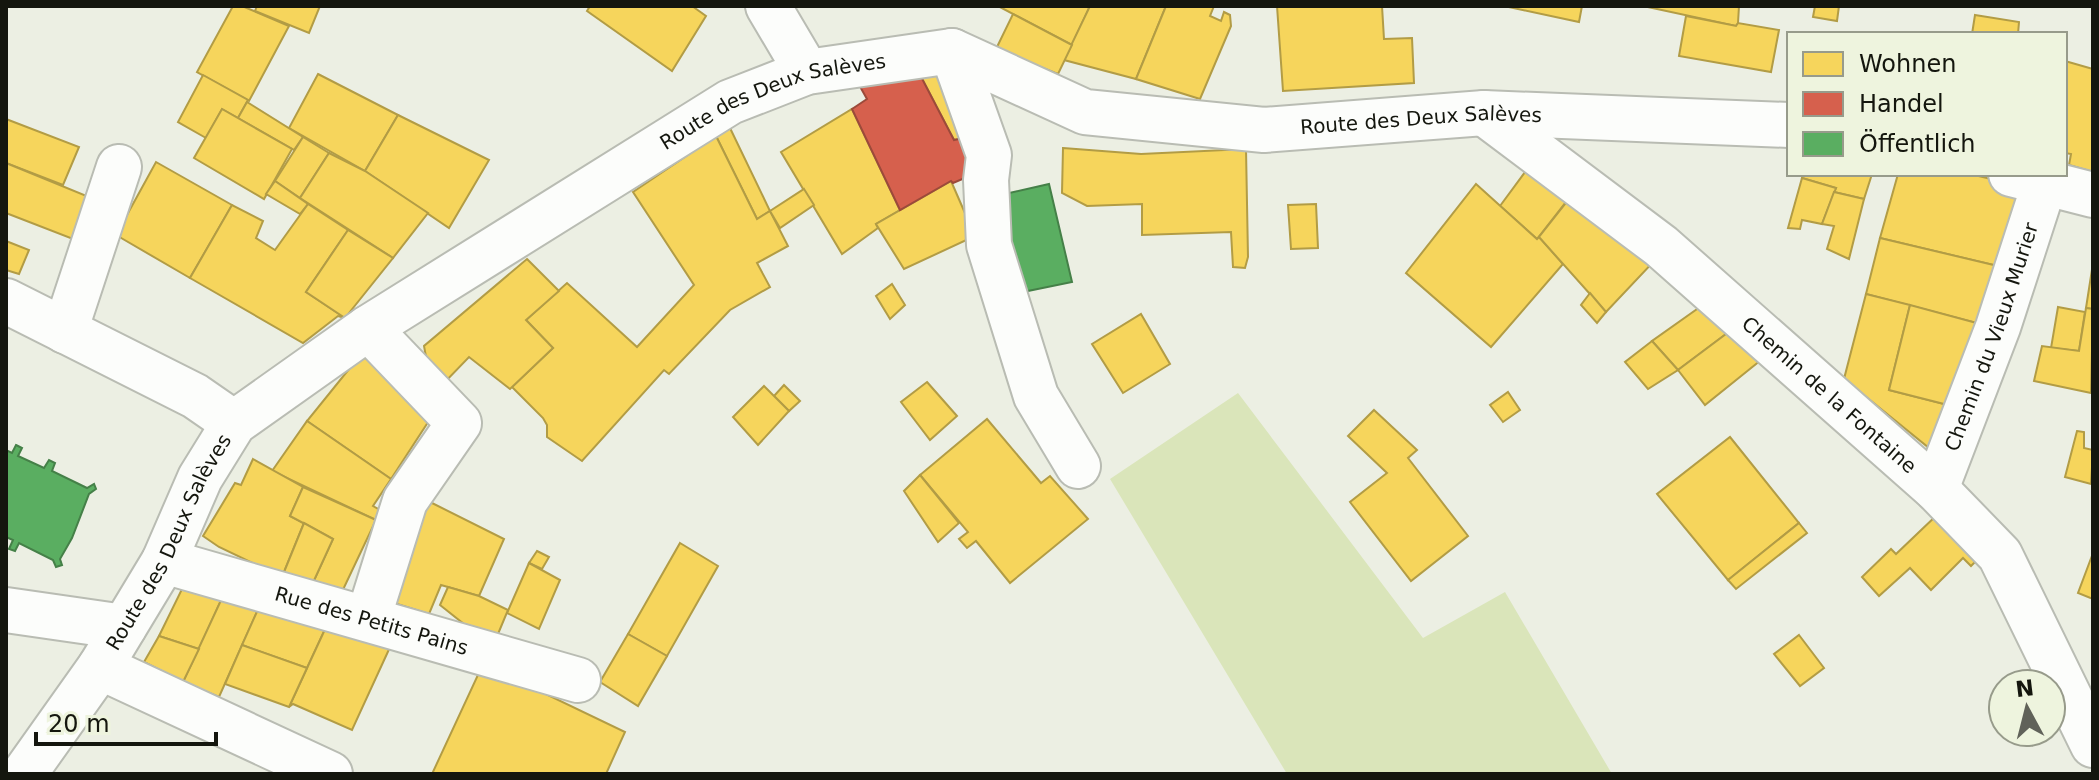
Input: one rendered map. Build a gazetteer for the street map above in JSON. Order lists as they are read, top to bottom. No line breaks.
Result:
{"streets":{"street":["Route des Deux Salèves","Chemin du Vieux Murier","Chemin de la Fontaine","Rue des Petits Pains"]},"crossings":[["Route des Deux Salèves","Chemin de la Fontaine"],["Route des Deux Salèves","Rue des Petits Pains"],["Chemin du Vieux Murier","Chemin de la Fontaine"]],"legend":["Wohnen","Handel","Öffentlich"],"scale_bar":"20 m","north":"top"}
